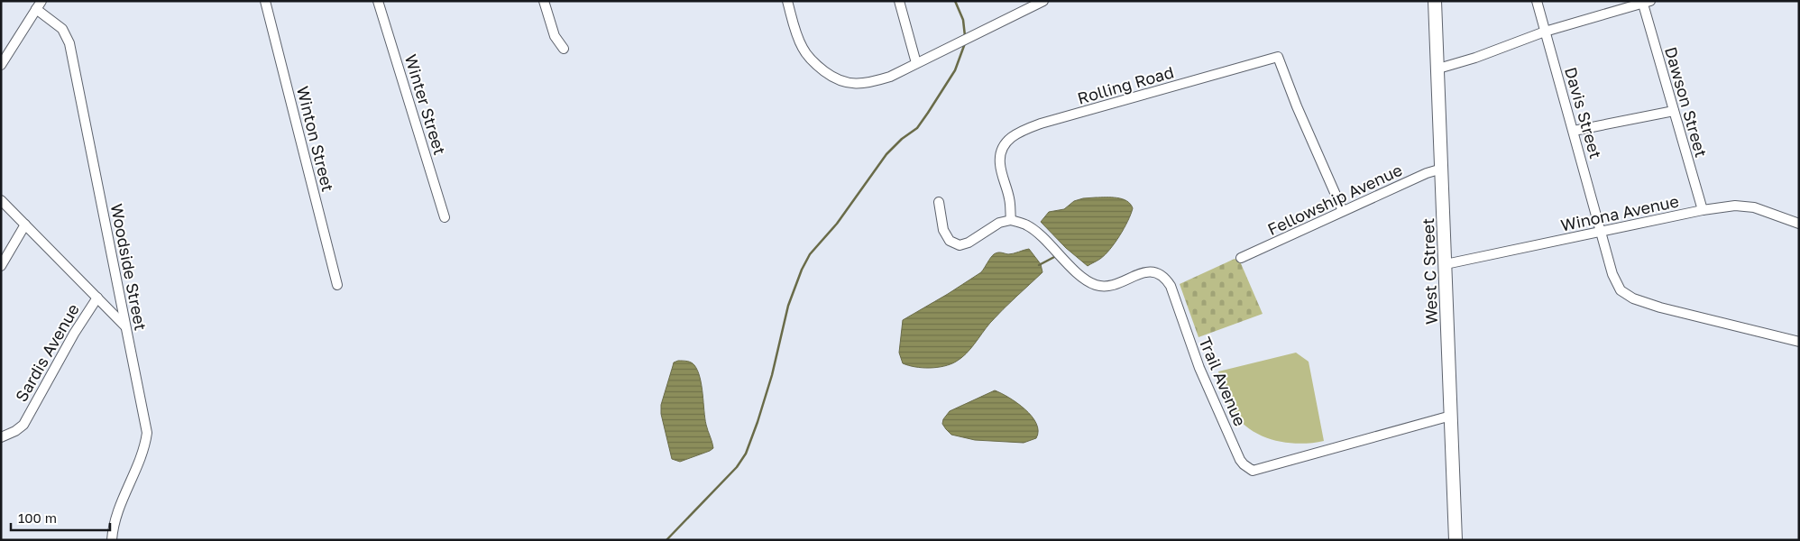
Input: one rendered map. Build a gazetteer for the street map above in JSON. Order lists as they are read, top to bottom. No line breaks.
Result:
{"streets":{"main road":["West C Street"],"street":["Rolling Road","Dawson Street","Winter Street","Davis Street","Winton Street","Fellowship Avenue","Winona Avenue","Woodside Street","Sardis Avenue","Trail Avenue"]},"crossings":[["Rolling Road","Fellowship Avenue"],["Rolling Road","Trail Avenue"],["Dawson Street","Winona Avenue"],["Davis Street","Winona Avenue"],["Fellowship Avenue","West C Street"],["Winona Avenue","West C Street"],["West C Street","Trail Avenue"]],"scale_bar":"100 m"}
